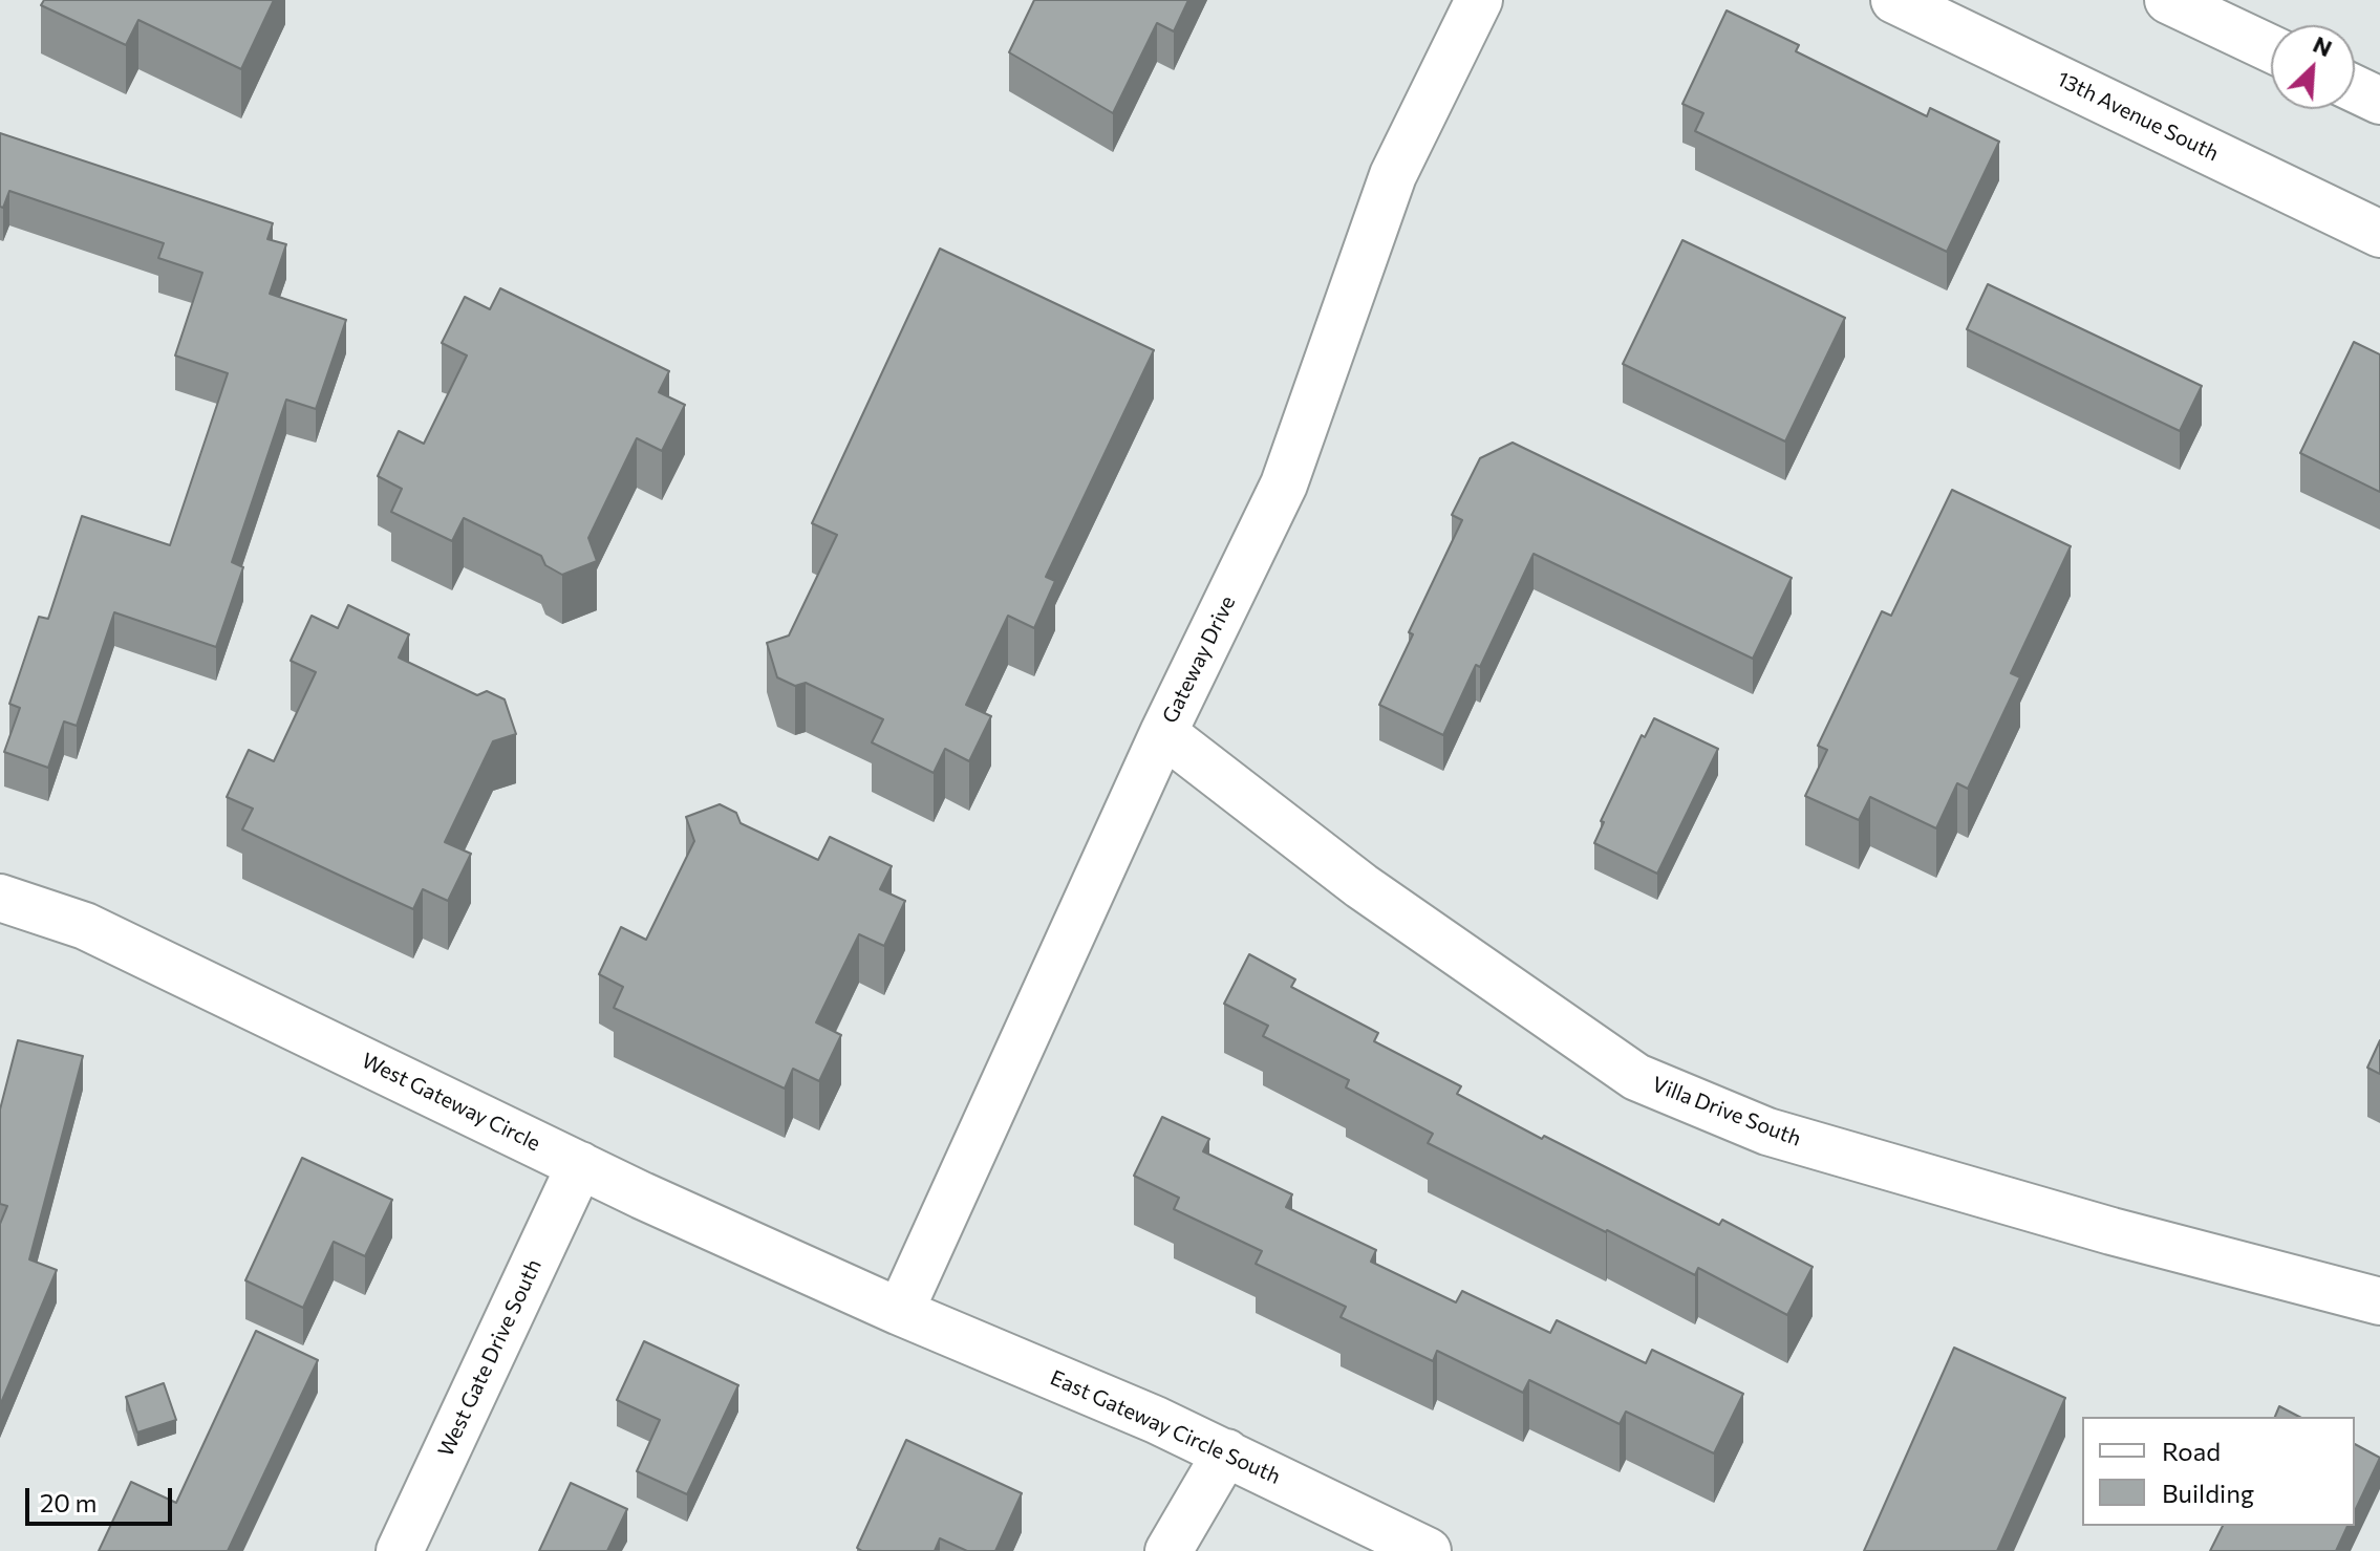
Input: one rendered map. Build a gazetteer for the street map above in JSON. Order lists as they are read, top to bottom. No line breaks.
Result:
{"streets":{"street":["13th Avenue South","Gateway Drive","West Gateway Circle","Villa Drive South","West Gate Drive South","East Gateway Circle South"]},"crossings":[["Gateway Drive","West Gateway Circle"],["Gateway Drive","Villa Drive South"],["Gateway Drive","East Gateway Circle South"],["West Gateway Circle","West Gate Drive South"],["West Gateway Circle","East Gateway Circle South"]],"legend":["Road","Building"],"scale_bar":"20 m","north":"top right"}
